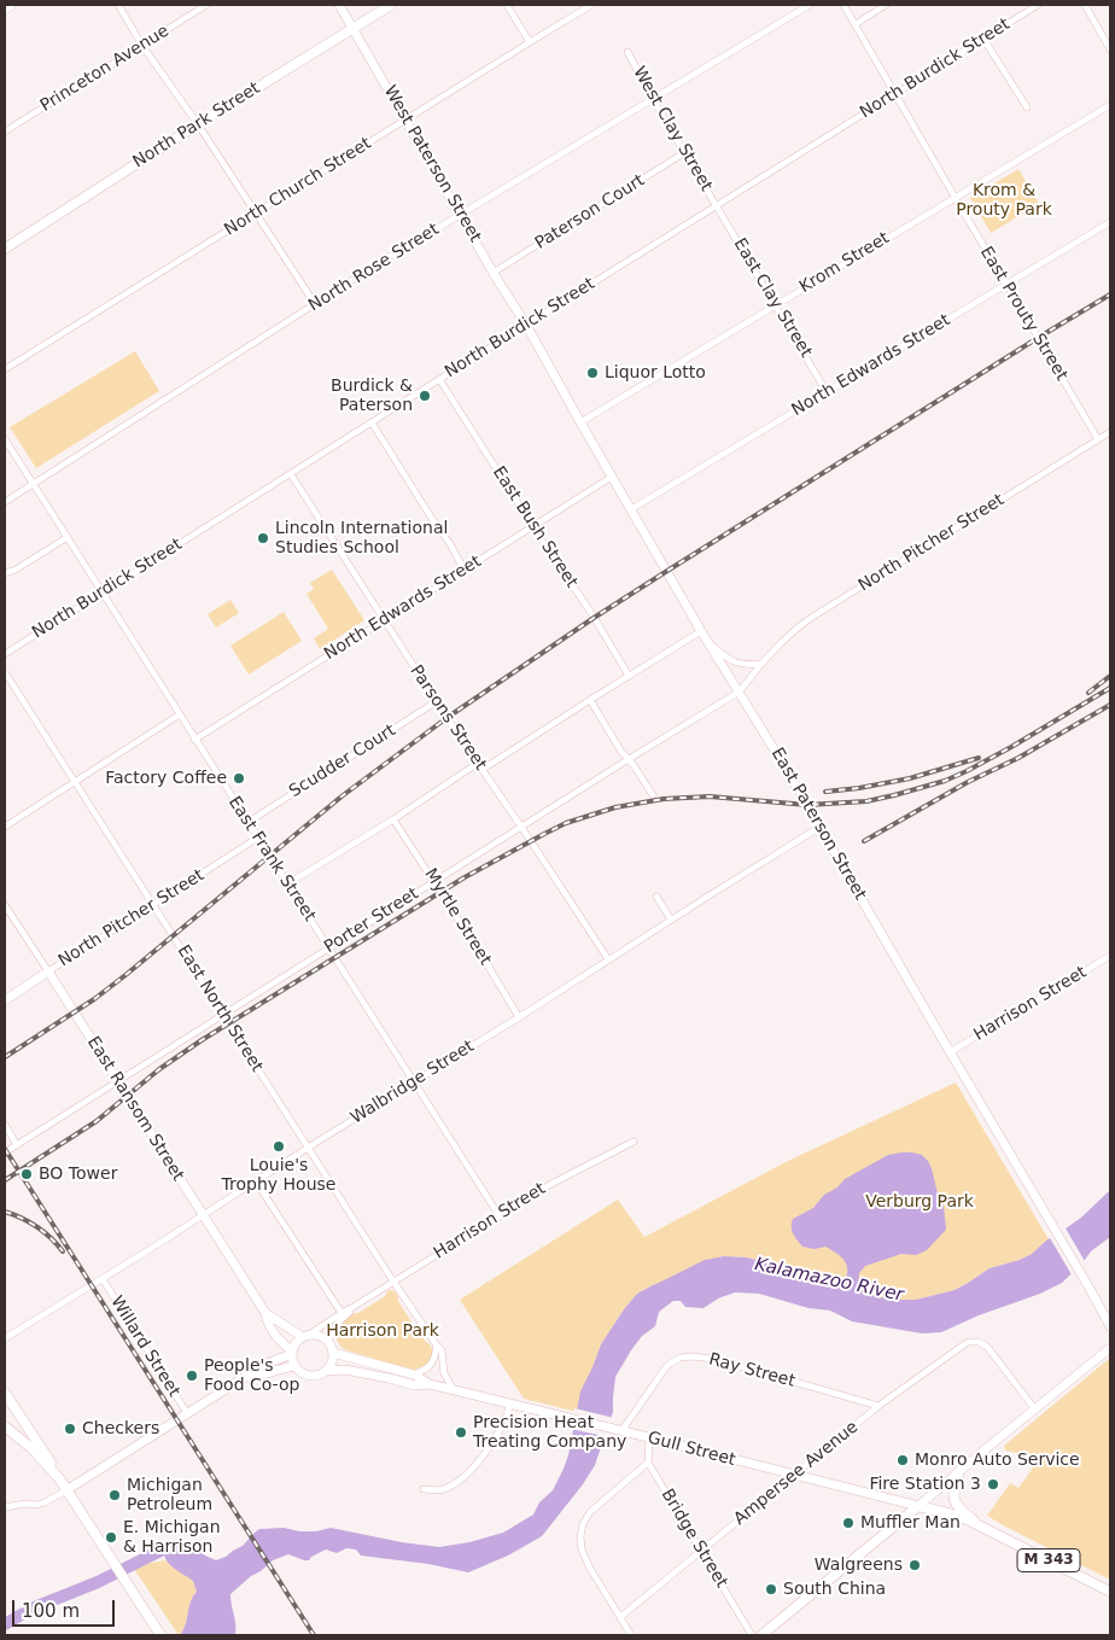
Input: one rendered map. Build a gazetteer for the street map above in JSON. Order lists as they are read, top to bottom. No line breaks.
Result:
{"streets":{"main road":["North Park Street","M 343"],"street":["Princeton Avenue","North Burdick Street","West Clay Street","West Paterson Street","North Church Street","Paterson Court","Krom Street","North Rose Street","East Clay Street","East Prouty Street","North Edwards Street","East Bush Street","North Pitcher Street","Parsons Street","Scudder Court","East Paterson Street","East Frank Street","Myrtle Street","Porter Street","Harrison Street","East North Street","Walbridge Street","East Ransom Street","Willard Street","Ray Street","Gull Street","Ampersee Avenue","Bridge Street"]},"crossings":[["North Burdick Street","West Clay Street"],["North Burdick Street","West Paterson Street"],["North Burdick Street","East Clay Street"],["North Burdick Street","East Prouty Street"],["North Burdick Street","East Bush Street"],["North Burdick Street","Parsons Street"],["North Burdick Street","East Paterson Street"],["North Burdick Street","East Frank Street"],["North Park Street","West Paterson Street"],["West Clay Street","Paterson Court"],["West Clay Street","North Rose Street"],["West Clay Street","East Clay Street"],["West Paterson Street","North Church Street"],["West Paterson Street","Paterson Court"],["West Paterson Street","North Rose Street"],["West Paterson Street","East Paterson Street"],["Krom Street","East Clay Street"],["Krom Street","East Prouty Street"],["Krom Street","East Paterson Street"],["North Rose Street","East Frank Street"],["East Clay Street","North Edwards Street"],["East Prouty Street","North Edwards Street"],["East Prouty Street","North Pitcher Street"],["North Edwards Street","East Bush Street"],["North Edwards Street","Parsons Street"],["North Edwards Street","East Paterson Street"],["North Edwards Street","East Frank Street"],["North Pitcher Street","East Paterson Street"],["North Pitcher Street","East Frank Street"],["North Pitcher Street","Porter Street"],["North Pitcher Street","East North Street"],["North Pitcher Street","East Ransom Street"],["Parsons Street","Scudder Court"],["Parsons Street","Porter Street"],["Parsons Street","Walbridge Street"],["Scudder Court","East Frank Street"],["East Paterson Street","Porter Street"],["East Paterson Street","Harrison Street"],["East Paterson Street","Walbridge Street"],["East Frank Street","Porter Street"],["East Frank Street","Harrison Street"],["East Frank Street","Walbridge Street"],["Myrtle Street","Porter Street"],["Myrtle Street","Walbridge Street"],["Porter Street","East North Street"],["Porter Street","East Ransom Street"],["Harrison Street","East North Street"],["Harrison Street","East Ransom Street"],["Harrison Street","Gull Street"],["East North Street","Walbridge Street"],["East North Street","Gull Street"],["Walbridge Street","East Ransom Street"],["Walbridge Street","Willard Street"],["East Ransom Street","Gull Street"],["Ray Street","Gull Street"],["Ray Street","Ampersee Avenue"],["Gull Street","Ampersee Avenue"],["Gull Street","M 343"],["Ampersee Avenue","Bridge Street"]],"water":["Kalamazoo River"],"parks":["Krom & Prouty Park","Verburg Park","Harrison Park"],"places":["Liquor Lotto","Burdick & Paterson","Lincoln International Studies School","Factory Coffee","Louie's Trophy House","BO Tower","People's Food Co-op","Checkers","Precision Heat Treating Company","Monro Auto Service","Fire Station 3","Michigan Petroleum","Muffler Man","E. Michigan & Harrison","Walgreens","South China"],"scale_bar":"100 m"}
